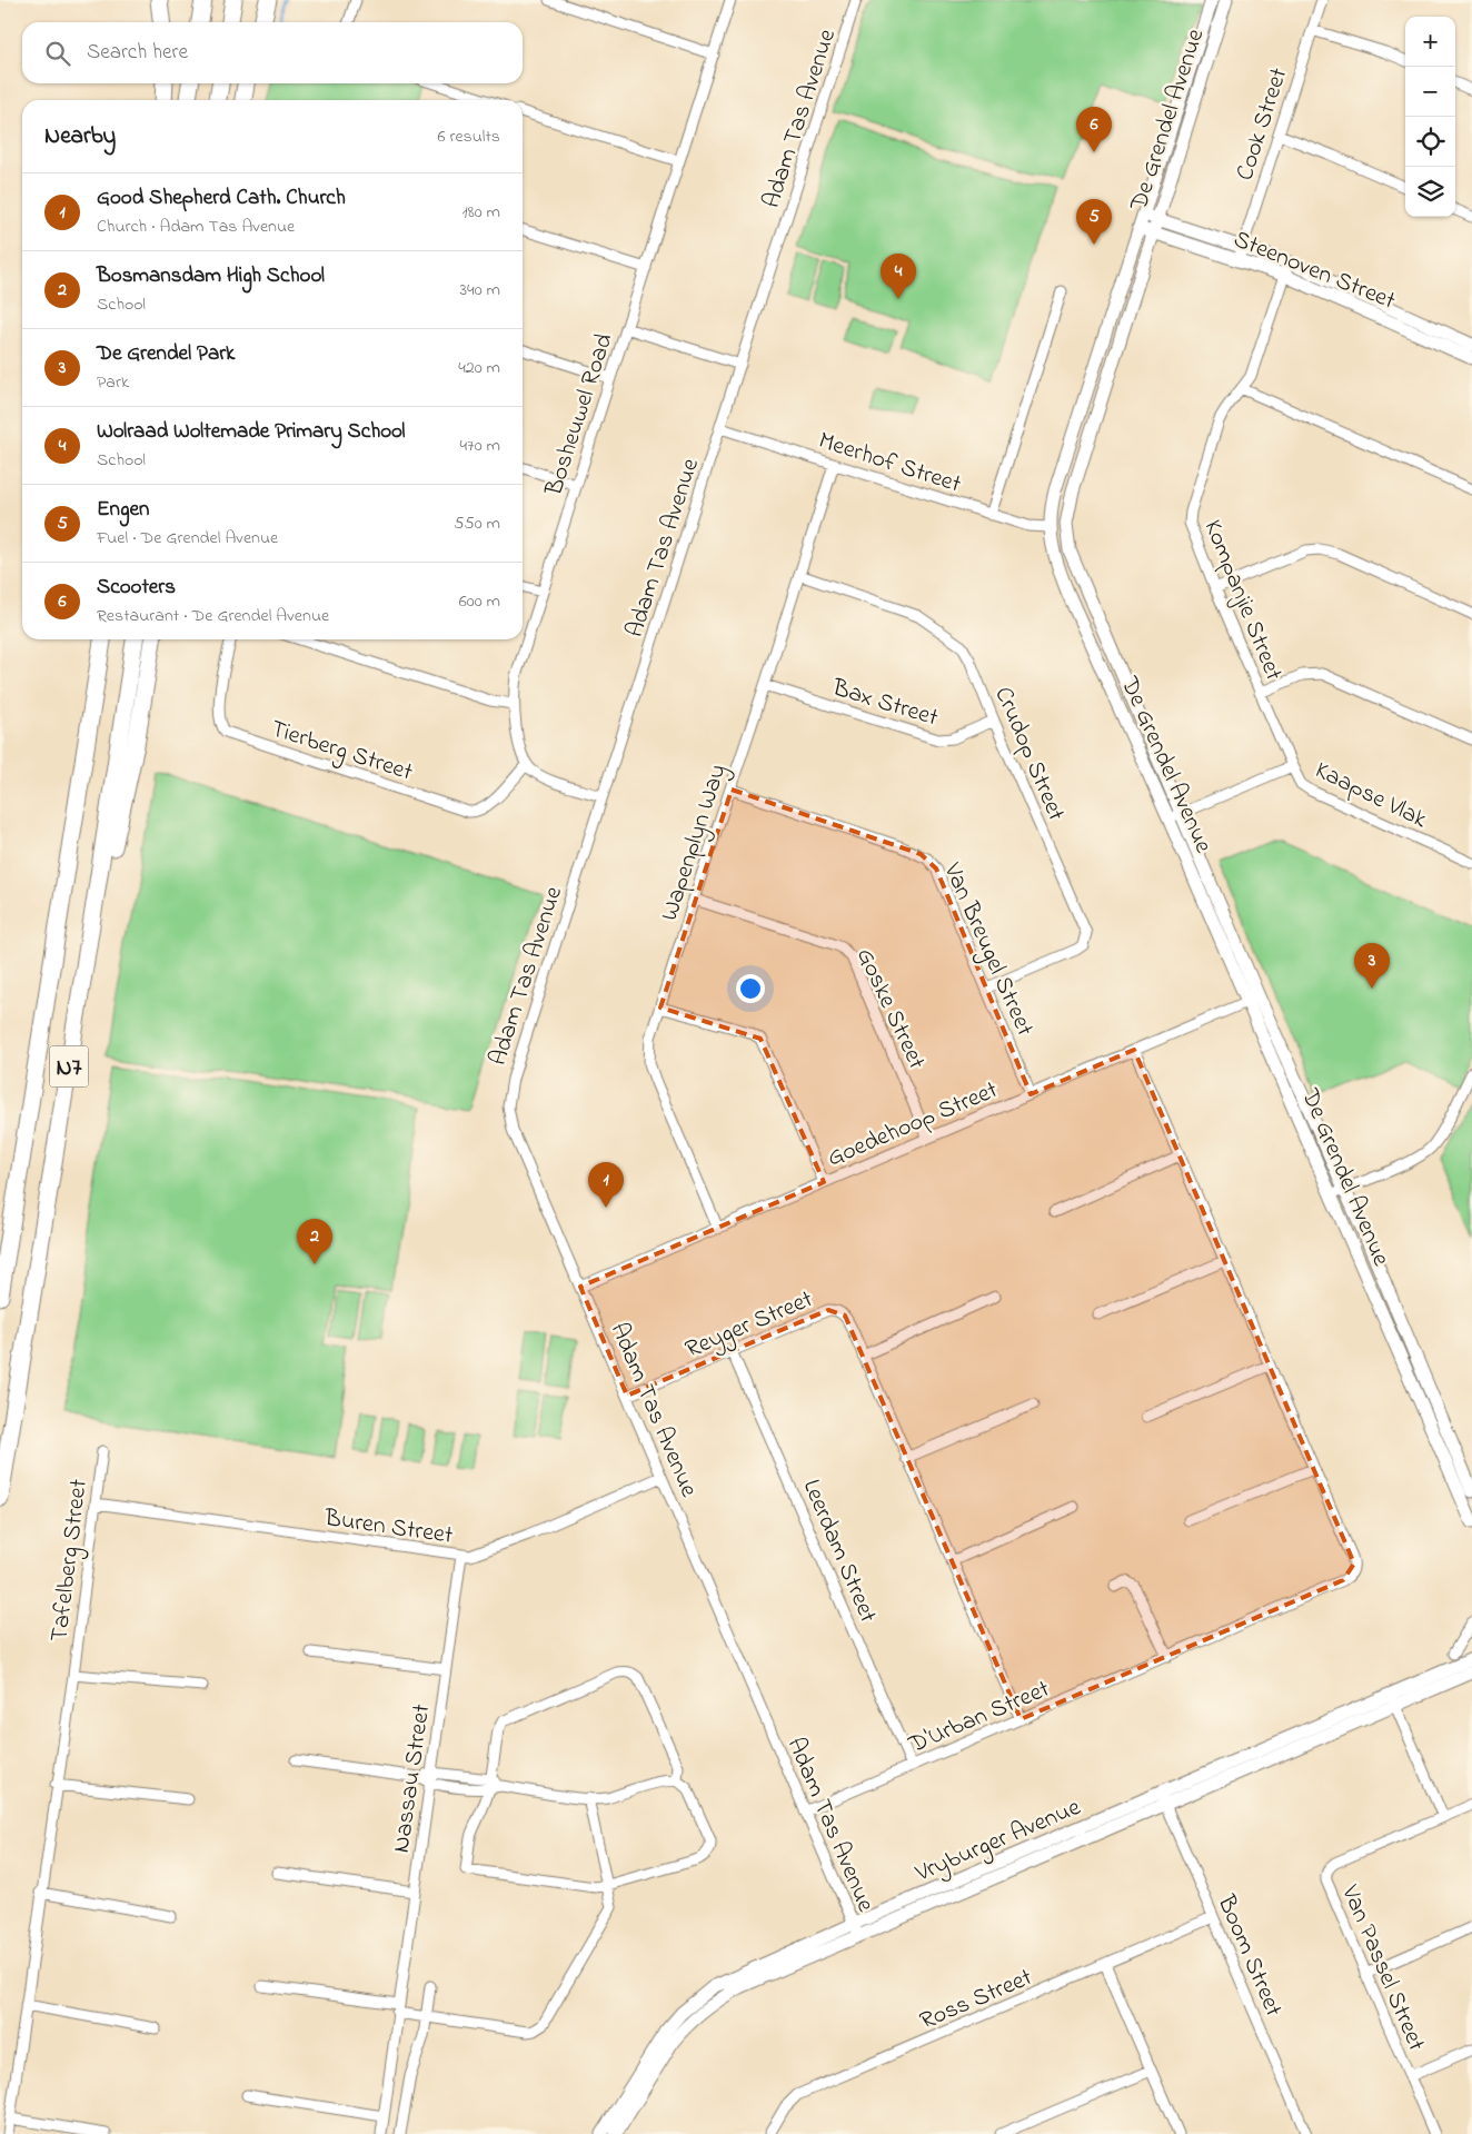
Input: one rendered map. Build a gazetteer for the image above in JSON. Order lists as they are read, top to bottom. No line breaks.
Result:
{"streets":{"highway":["N7"],"street":["Adam Tas Avenue","De Grendel Avenue","Cook Street","Steenoven Street","Bosheuwel Road","Meerhof Street","Kompanjie Street","Bax Street","Tierberg Street","Crudop Street","Kaapse Vlak","Wapenplyn Way","Van Breugel Street","Goske Street","Goedehoop Street","Reyger Street","Buren Street","Leerdam Street","Tafelberg Street","D'Urban Street","Nassau Street","Vryburger Avenue","Boom Street","Van Passel Street","Ross Street"]},"crossings":[["Adam Tas Avenue","Meerhof Street"],["Adam Tas Avenue","Goedehoop Street"],["Adam Tas Avenue","Reyger Street"],["Adam Tas Avenue","Buren Street"],["Adam Tas Avenue","D'Urban Street"],["Adam Tas Avenue","Vryburger Avenue"],["De Grendel Avenue","Steenoven Street"],["De Grendel Avenue","Meerhof Street"],["De Grendel Avenue","Kaapse Vlak"],["De Grendel Avenue","Goedehoop Street"],["Cook Street","Steenoven Street"],["Steenoven Street","Kompanjie Street"],["Bosheuwel Road","Tierberg Street"],["Meerhof Street","Wapenplyn Way"],["Kompanjie Street","Kaapse Vlak"],["Bax Street","Crudop Street"],["Bax Street","Wapenplyn Way"],["Crudop Street","Wapenplyn Way"],["Crudop Street","Van Breugel Street"],["Wapenplyn Way","Van Breugel Street"],["Wapenplyn Way","Goske Street"],["Wapenplyn Way","Goedehoop Street"],["Van Breugel Street","Goedehoop Street"],["Goske Street","Goedehoop Street"],["Goedehoop Street","D'Urban Street"],["Reyger Street","Leerdam Street"],["Reyger Street","D'Urban Street"],["Buren Street","Tafelberg Street"],["Buren Street","Nassau Street"],["Leerdam Street","D'Urban Street"],["Vryburger Avenue","Boom Street"],["Boom Street","Ross Street"]],"page":{"map_buttons":["+","−"],"search":"Search here","heading":["Nearby","6 results"],"pins":["6","5","4","3","1","2"],"list":[{"mark":"1","name":"Good Shepherd Cath. Church","note":"Church · Adam Tas Avenue","value":"180 m"},{"mark":"2","name":"Bosmansdam High School","note":"School","value":"340 m"},{"mark":"3","name":"De Grendel Park","note":"Park","value":"420 m"},{"mark":"4","name":"Wolraad Woltemade Primary School","note":"School","value":"470 m"},{"mark":"5","name":"Engen","note":"Fuel · De Grendel Avenue","value":"550 m"},{"mark":"6","name":"Scooters","note":"Restaurant · De Grendel Avenue","value":"600 m"}]}}
